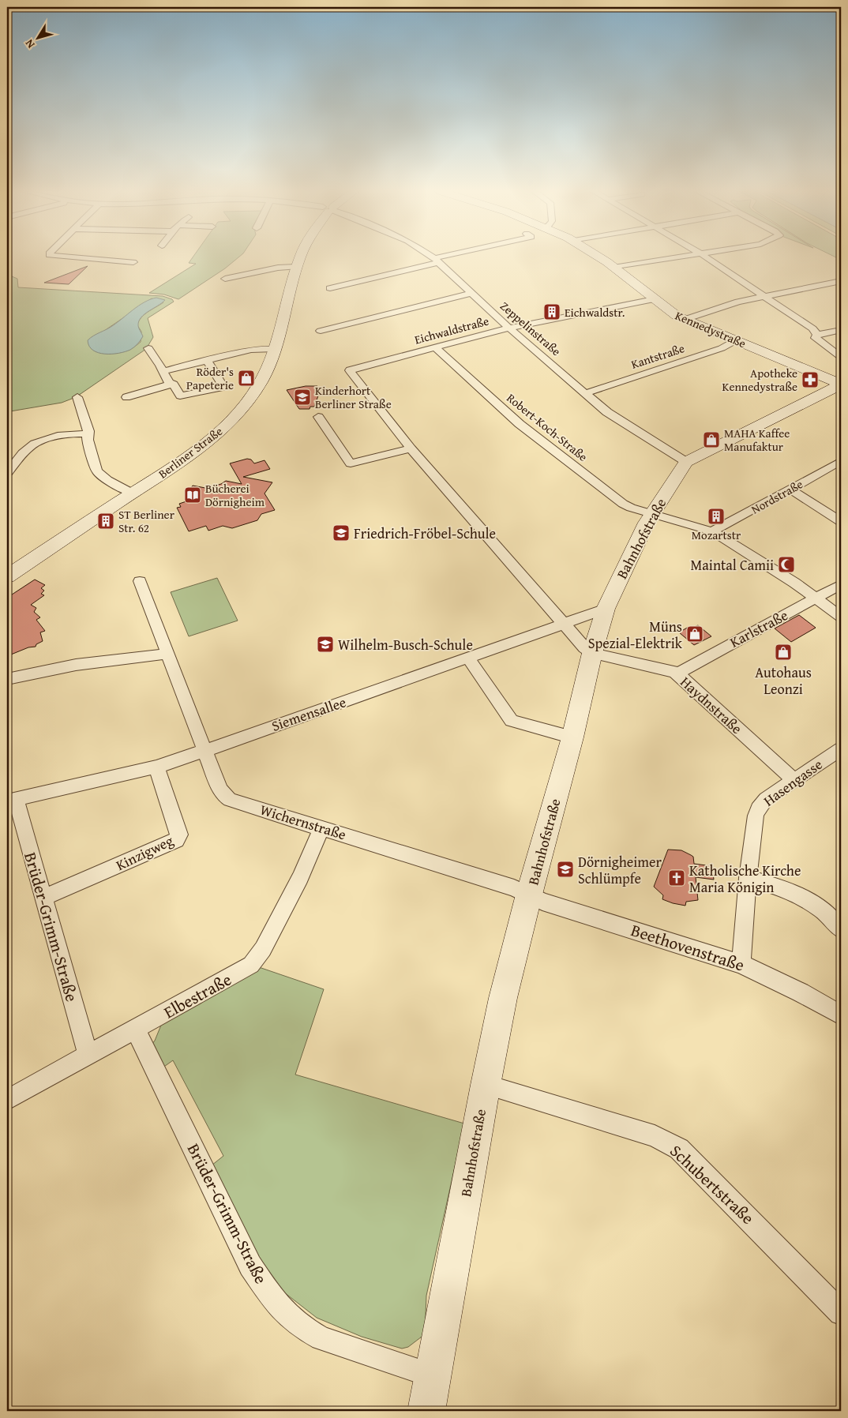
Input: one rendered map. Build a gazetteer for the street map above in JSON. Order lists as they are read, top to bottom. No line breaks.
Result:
{"streets":{"street":["Zeppelinstraße","Kennedystraße","Eichwaldstraße","Kantstraße","Robert-Koch-Straße","Berliner Straße","Nordstraße","Bahnhofstraße","Karlstraße","Haydnstraße","Siemensallee","Hasengasse","Wichernstraße","Kinzigweg","Brüder-Grimm-Straße","Beethovenstraße","Elbestraße","Schubertstraße"]},"crossings":[["Zeppelinstraße","Eichwaldstraße"],["Zeppelinstraße","Kantstraße"],["Zeppelinstraße","Bahnhofstraße"],["Kennedystraße","Eichwaldstraße"],["Kennedystraße","Kantstraße"],["Kennedystraße","Bahnhofstraße"],["Eichwaldstraße","Robert-Koch-Straße"],["Robert-Koch-Straße","Bahnhofstraße"],["Bahnhofstraße","Haydnstraße"],["Bahnhofstraße","Siemensallee"],["Bahnhofstraße","Wichernstraße"],["Bahnhofstraße","Brüder-Grimm-Straße"],["Bahnhofstraße","Beethovenstraße"],["Bahnhofstraße","Schubertstraße"],["Karlstraße","Haydnstraße"],["Haydnstraße","Hasengasse"],["Siemensallee","Wichernstraße"],["Siemensallee","Kinzigweg"],["Siemensallee","Brüder-Grimm-Straße"],["Hasengasse","Beethovenstraße"],["Wichernstraße","Beethovenstraße"],["Wichernstraße","Elbestraße"],["Kinzigweg","Brüder-Grimm-Straße"],["Brüder-Grimm-Straße","Elbestraße"]],"places":{"building":["Eichwaldstr.","Mozartstr","ST Berliner Str. 62"],"shop":["Röder's Papeterie","MAHA Kaffee Manufaktur","Müns Spezial-Elektrik","Autohaus Leonzi"],"pharmacy":["Apotheke Kennedystraße"],"school or university":["Kinderhort Berliner Straße","Friedrich-Fröbel-Schule","Wilhelm-Busch-Schule","Dörnigheimer Schlümpfe"],"library":["Bücherei Dörnigheim"],"mosque":["Maintal Camii"],"church":["Katholische Kirche Maria Königin"]},"north":"bottom left"}
